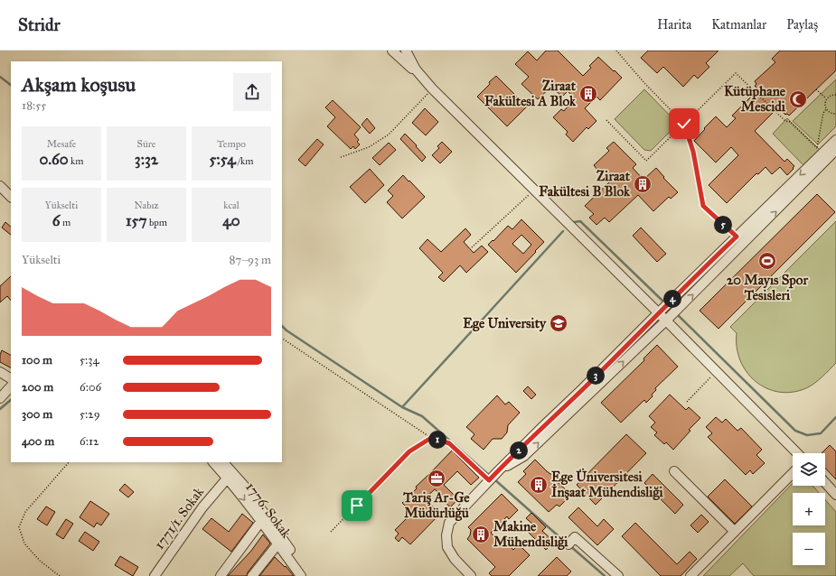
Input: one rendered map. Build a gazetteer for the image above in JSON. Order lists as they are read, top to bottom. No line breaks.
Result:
{"streets":{"street":["1776. Sokak","1771/1. Sokak"]},"crossings":[["1776. Sokak","1771/1. Sokak"]],"places":{"building":["Ziraat Fakültesi A Blok","Ziraat Fakültesi B Blok","Ege Üniversitesi İnşaat Mühendisliği","Makine Mühendisliği"],"mosque":["Kütüphane Mescidi"],"sports":["20 Mayıs Spor Tesisleri"],"school or university":["Ege University"],"office":["Tariş Ar-Ge Müdürlüğü"]},"page":{"header":"Stridr","nav":["Harita","Katmanlar","Paylaş"],"heading":["Akşam koşusu","18:55"],"stats":[["Mesafe","0.60 km"],["Süre","3:32"],["Tempo","5:54 /km"],["Yükselti","6 m"],["Nabız","157 bpm"],["kcal","40"]],"pins":["5","4","3","1","2"],"chart":["Yükselti","87–93 m"],"list":[{"name":"100 m","note":"5:34"},{"name":"200 m","note":"6:06"},{"name":"300 m","note":"5:29"},{"name":"400 m","note":"6:12"}],"map_buttons":["+","−"]}}
